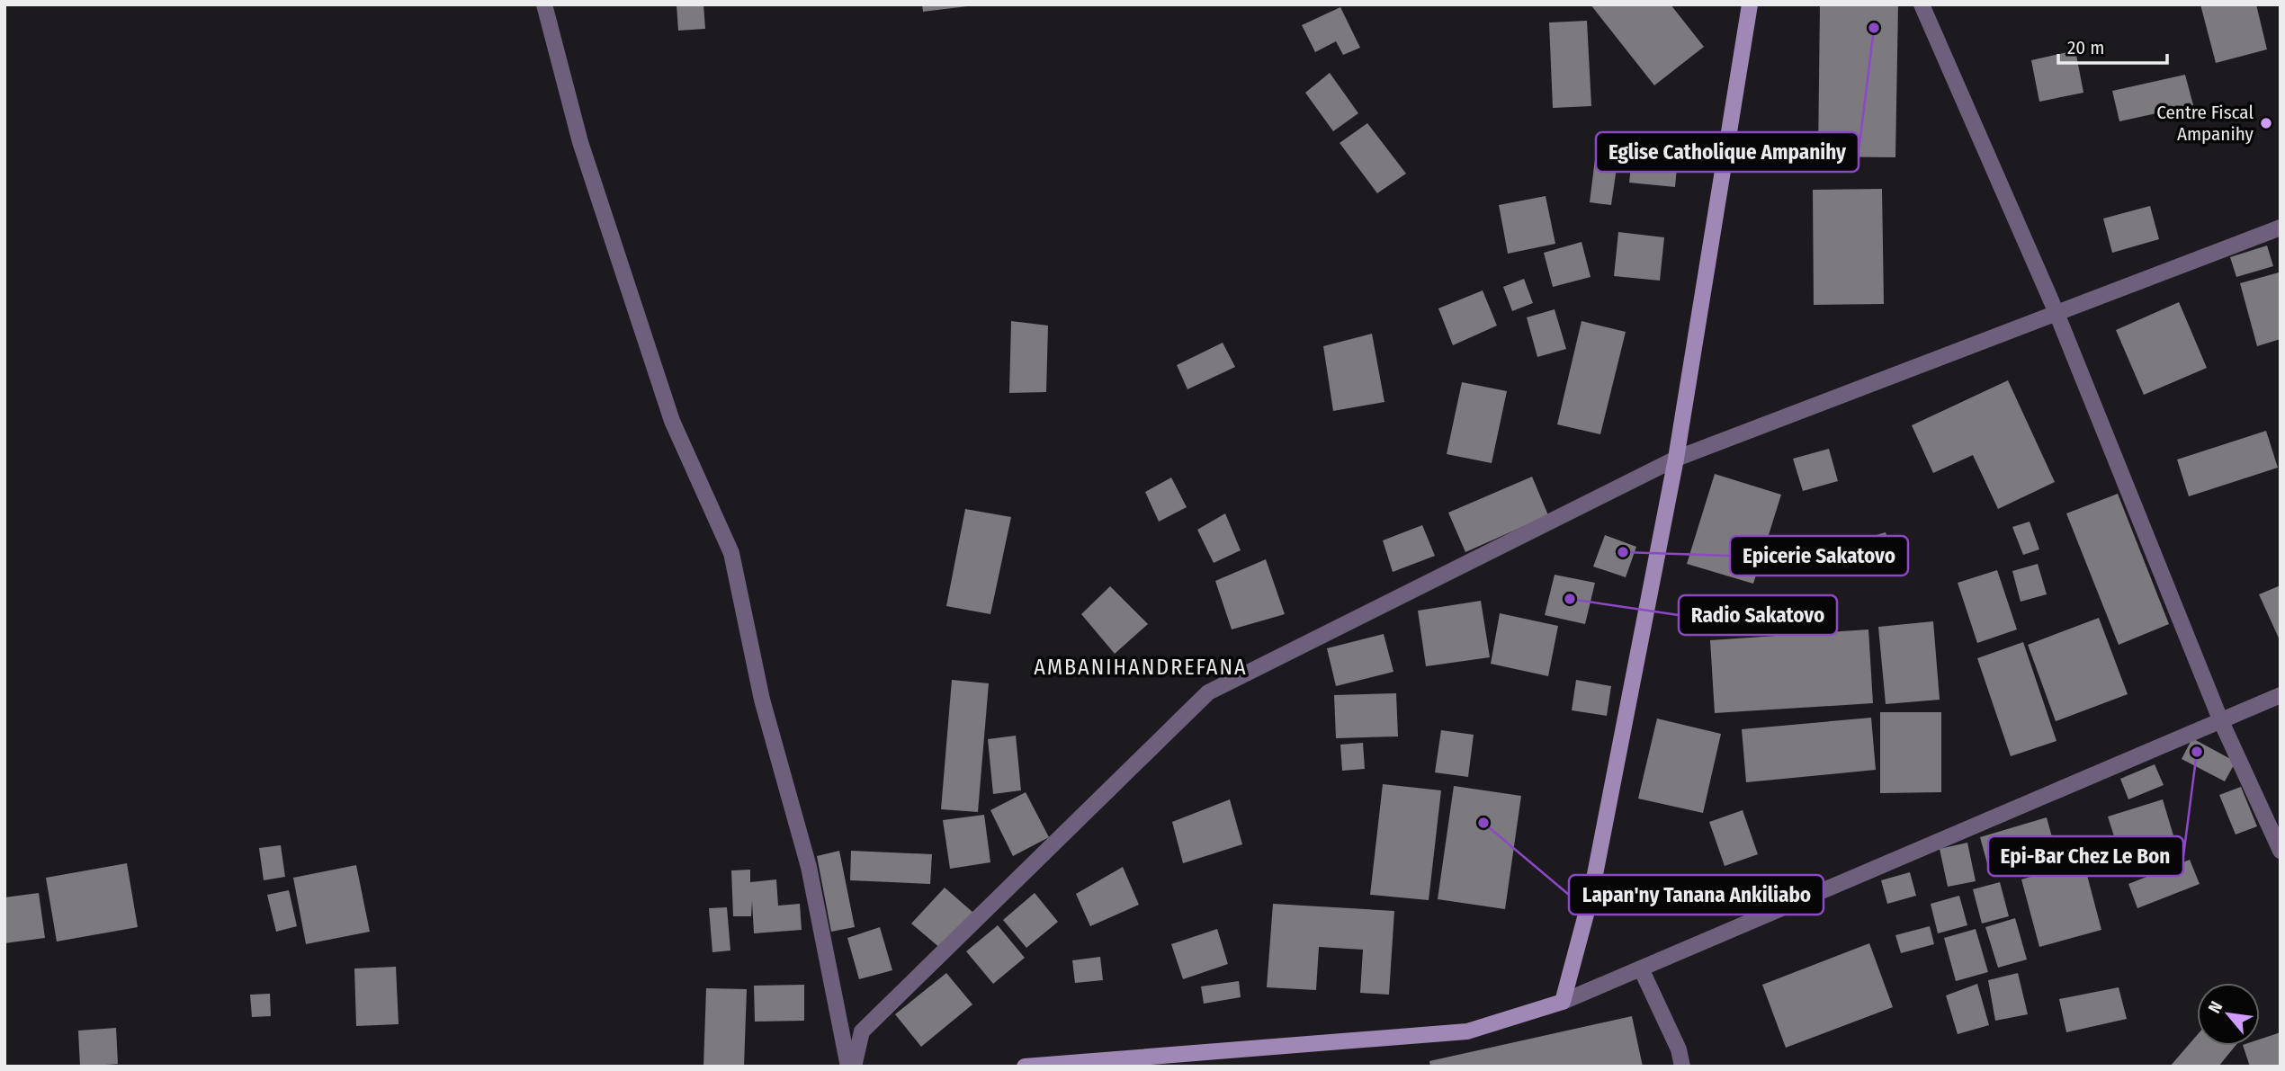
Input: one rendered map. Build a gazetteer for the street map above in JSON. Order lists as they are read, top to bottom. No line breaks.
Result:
{"districts":["AMBANIHANDREFANA"],"places":["Eglise Catholique Ampanihy","Centre Fiscal Ampanihy","Epicerie Sakatovo","Radio Sakatovo","Epi-Bar Chez Le Bon","Lapan'ny Tanana Ankiliabo"],"scale_bar":"20 m","north":"top left"}
